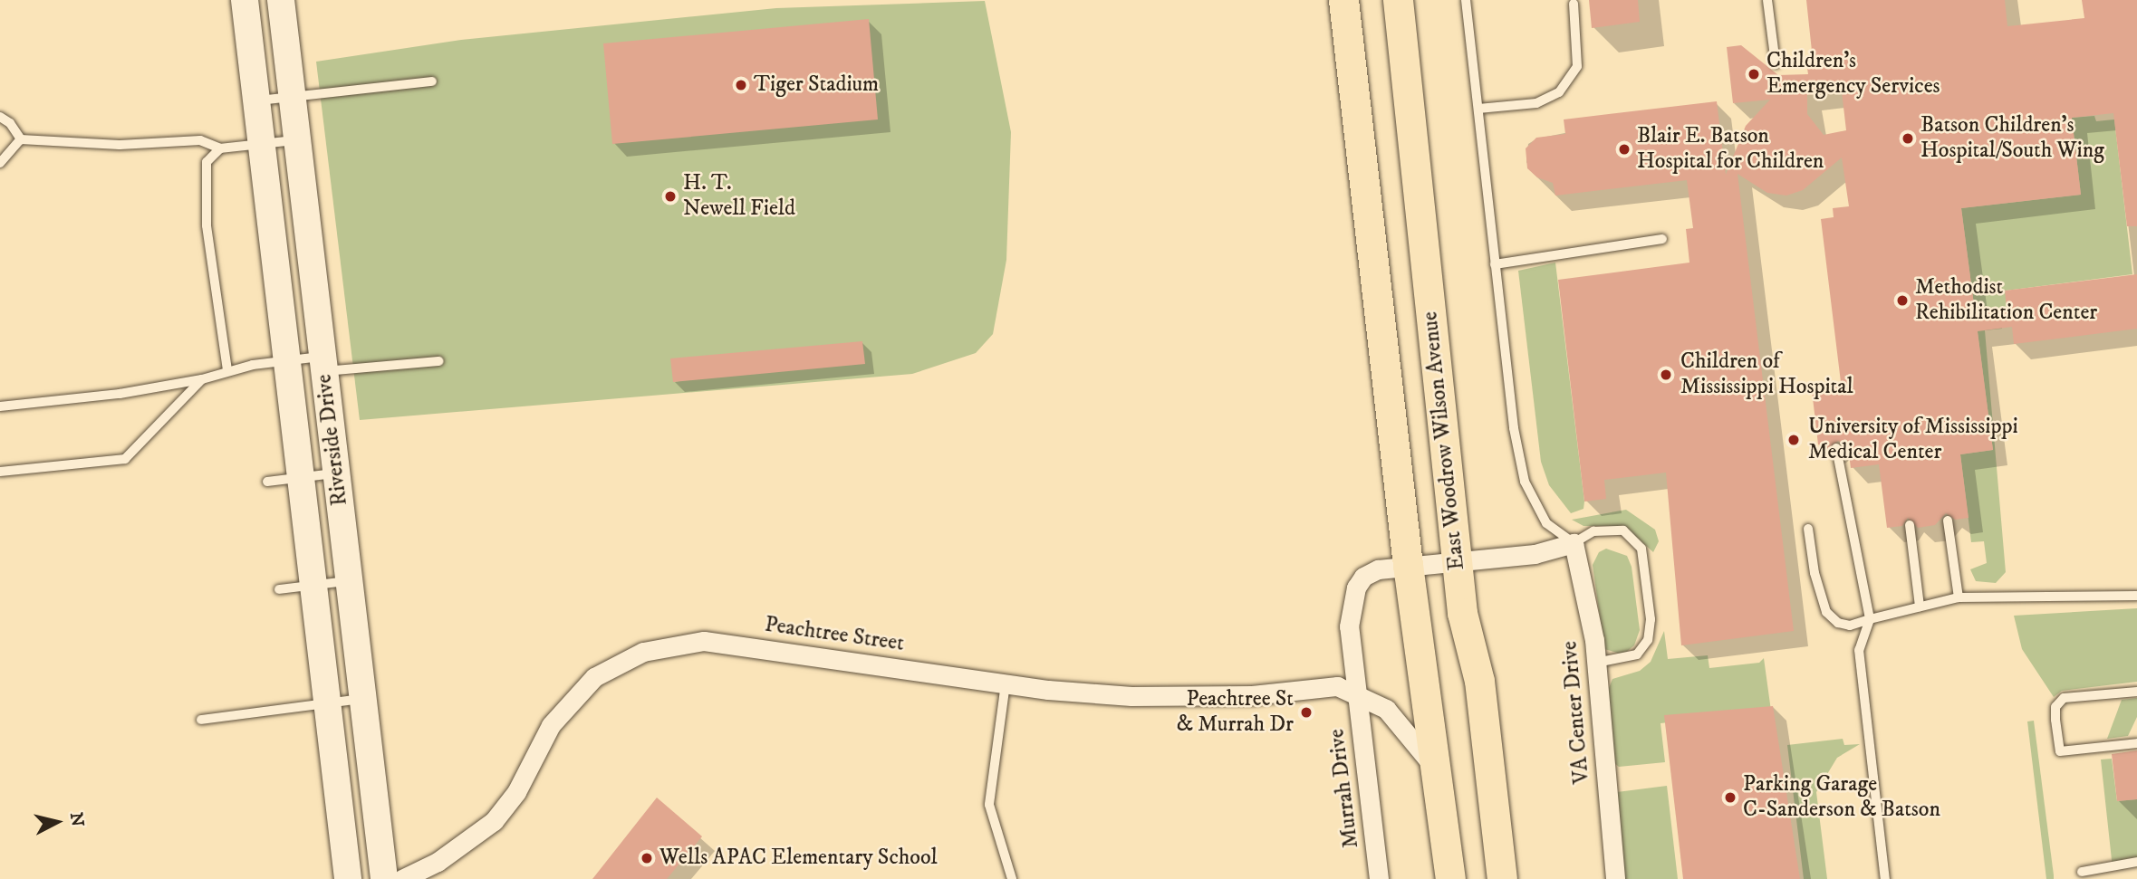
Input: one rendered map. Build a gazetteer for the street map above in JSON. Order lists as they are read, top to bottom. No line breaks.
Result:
{"streets":{"main road":["East Woodrow Wilson Avenue"],"street":["Riverside Drive","Peachtree Street","VA Center Drive","Murrah Drive"]},"crossings":[["Peachtree Street","Murrah Drive"]],"places":["Children's Emergency Services","Tiger Stadium","Batson Children's Hospital/South Wing","Blair E. Batson Hospital for Children","H. T. Newell Field","Methodist Rehibilitation Center","Children of Mississippi Hospital","University of Mississippi Medical Center","Peachtree St & Murrah Dr","Parking Garage C-Sanderson & Batson","Wells APAC Elementary School"],"north":"right"}
